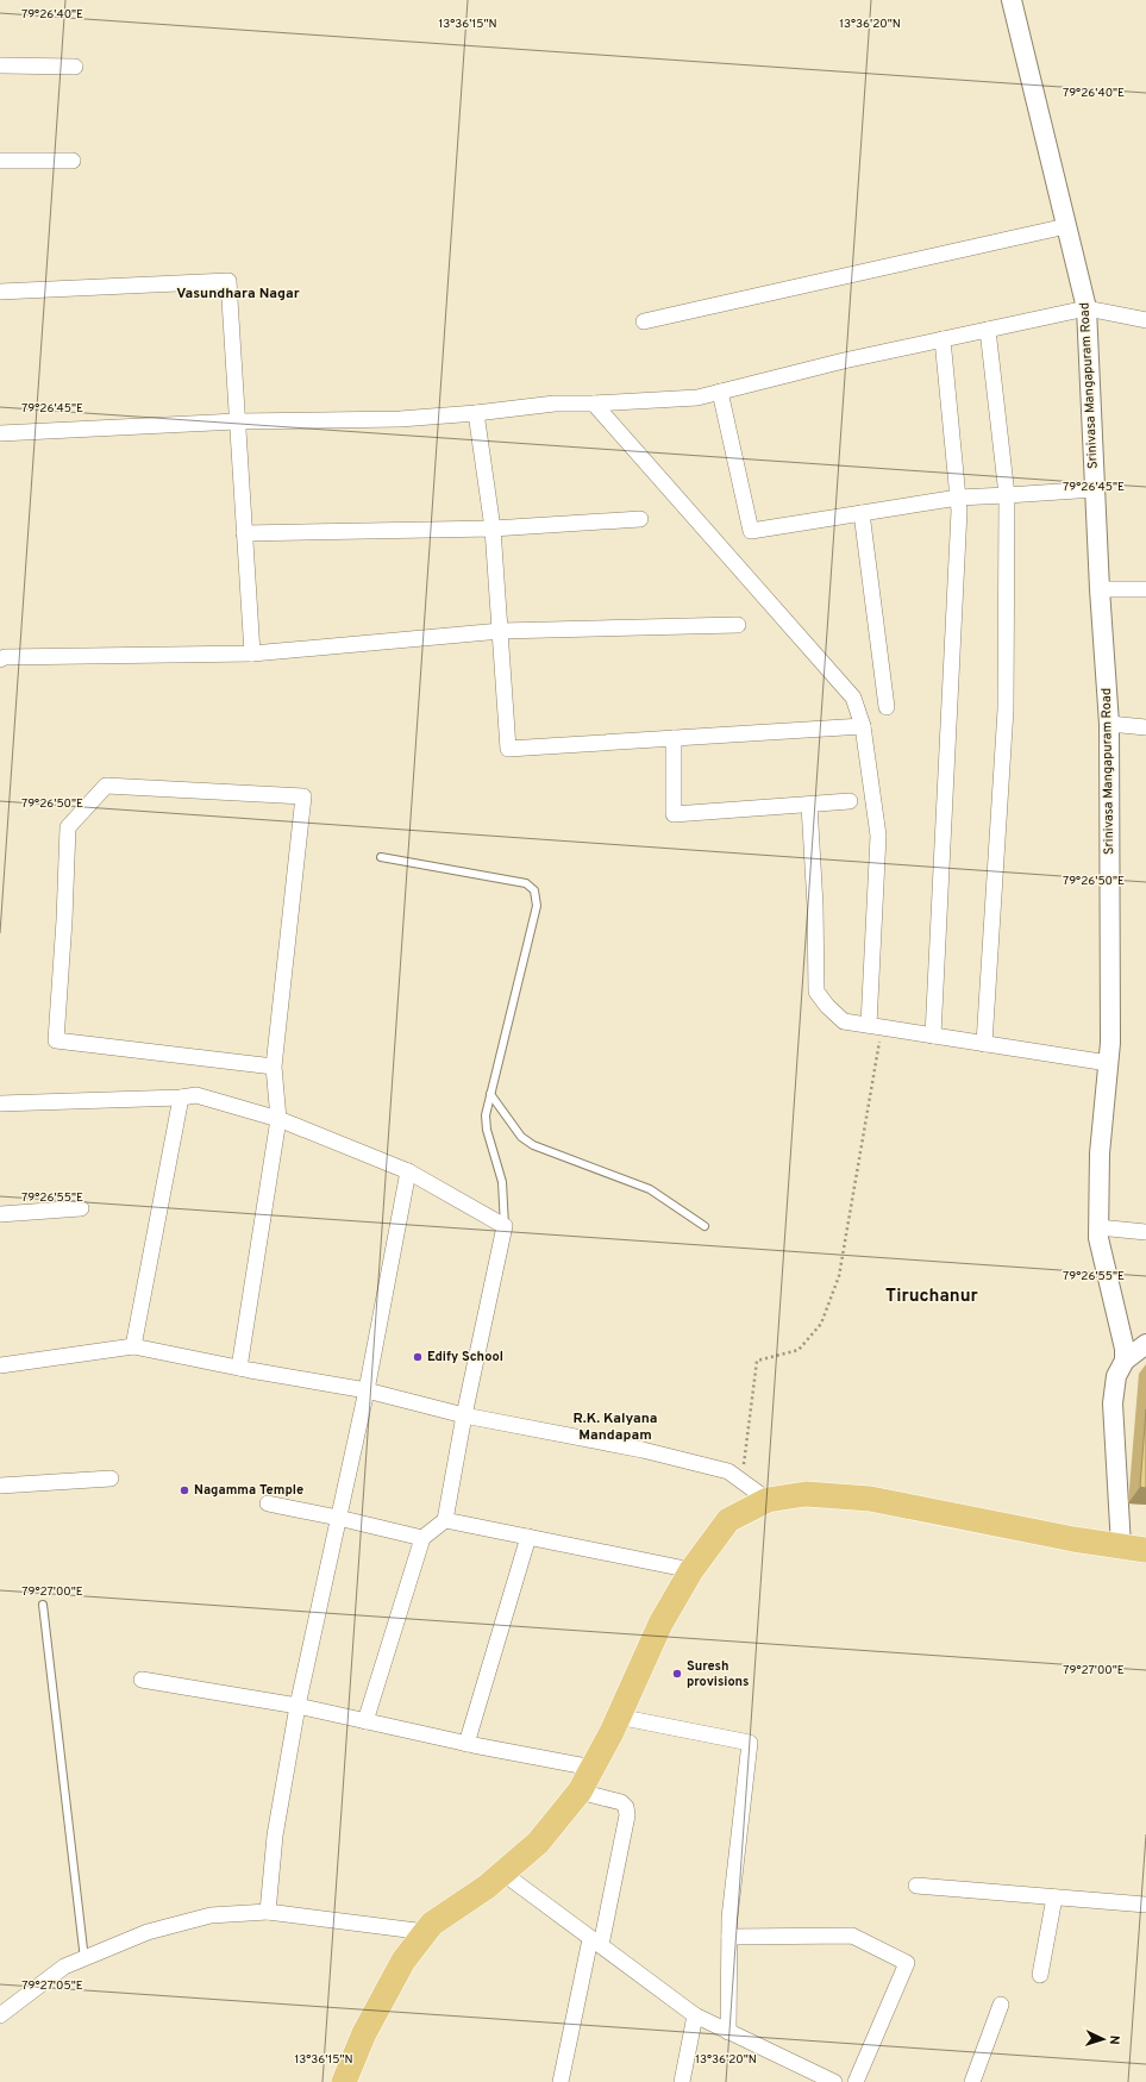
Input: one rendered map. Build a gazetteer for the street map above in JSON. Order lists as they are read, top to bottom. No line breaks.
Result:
{"streets":{"street":["Srinivasa Mangapuram Road"]},"districts":["Vasundhara Nagar","Tiruchanur","R.K. Kalyana Mandapam"],"places":["Edify School","Nagamma Temple","Suresh provisions"],"north":"right","coordinates":["79°26'40\"E","13°36'15\"N","13°36'20\"N","79°26'45\"E","79°26'50\"E","79°26'55\"E","79°27'00\"E","79°27'05\"E"]}
